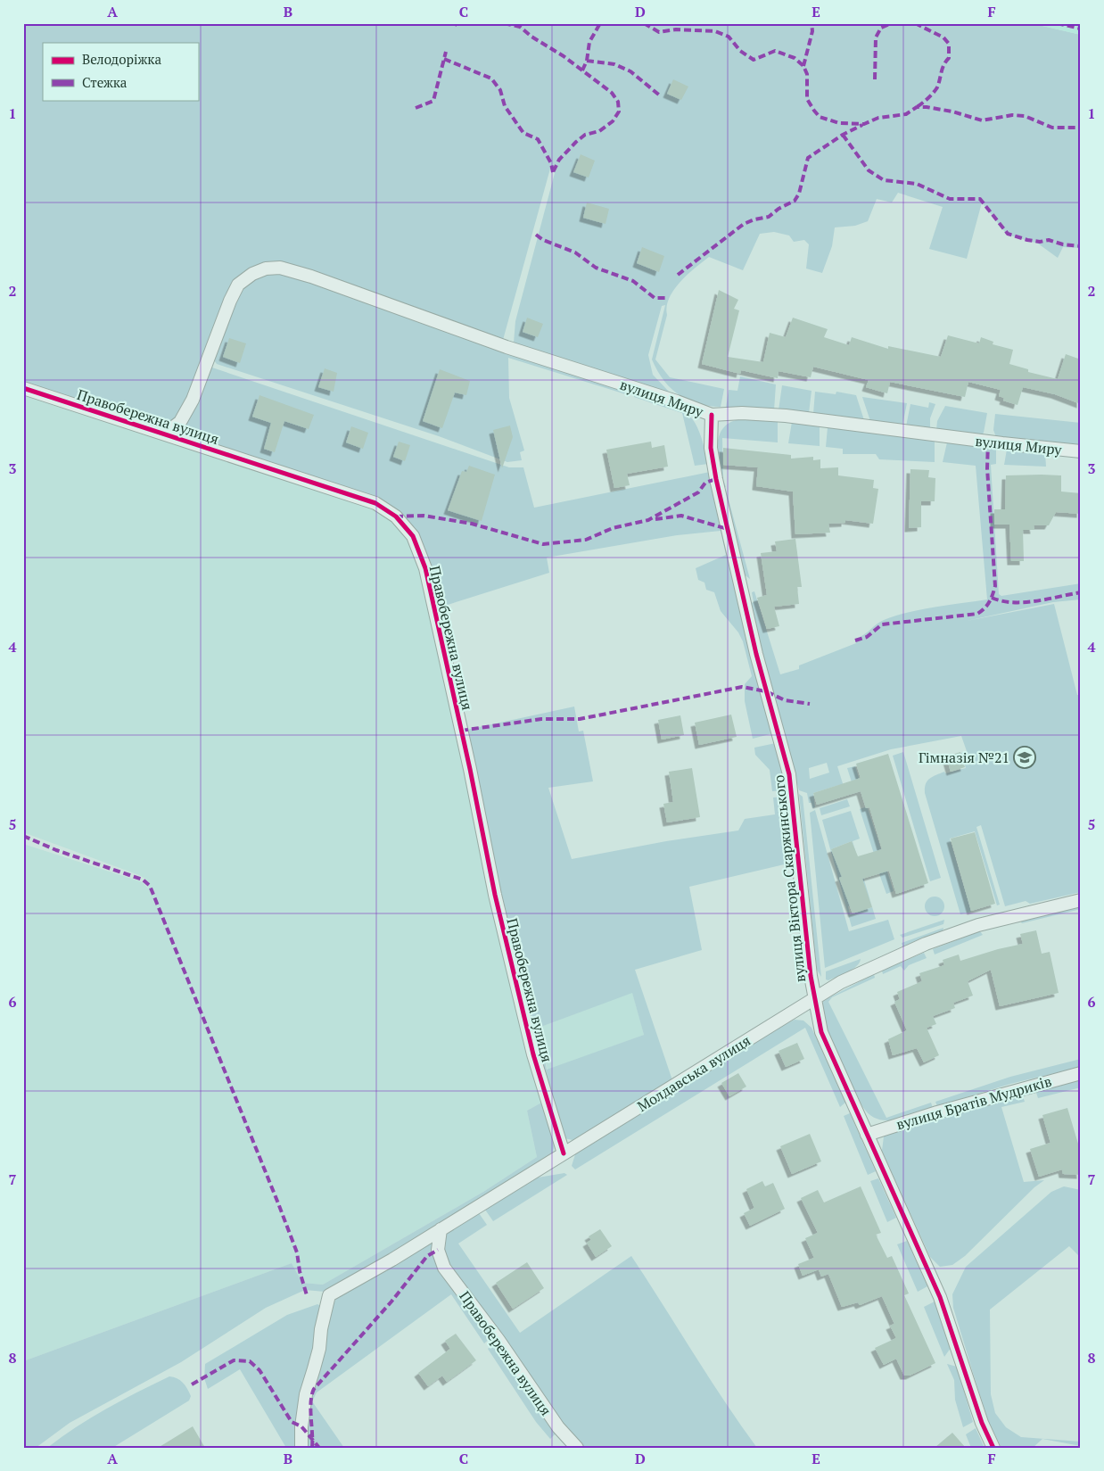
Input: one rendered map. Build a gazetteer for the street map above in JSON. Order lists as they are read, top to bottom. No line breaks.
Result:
{"streets":{"street":["вулиця Миру","Правобережна вулиця","вулиця Віктора Скаржинського","Молдавська вулиця","вулиця Братів Мудриків"]},"crossings":[["вулиця Миру","вулиця Віктора Скаржинського"],["Правобережна вулиця","Молдавська вулиця"],["вулиця Віктора Скаржинського","Молдавська вулиця"],["вулиця Віктора Скаржинського","вулиця Братів Мудриків"]],"places":{"school or university":["Гімназія №21"]},"legend":["Велодоріжка","Стежка"],"grid":{"columns":["A","B","C","D","E","F"],"rows":["1","2","3","4","5","6","7","8"]}}
